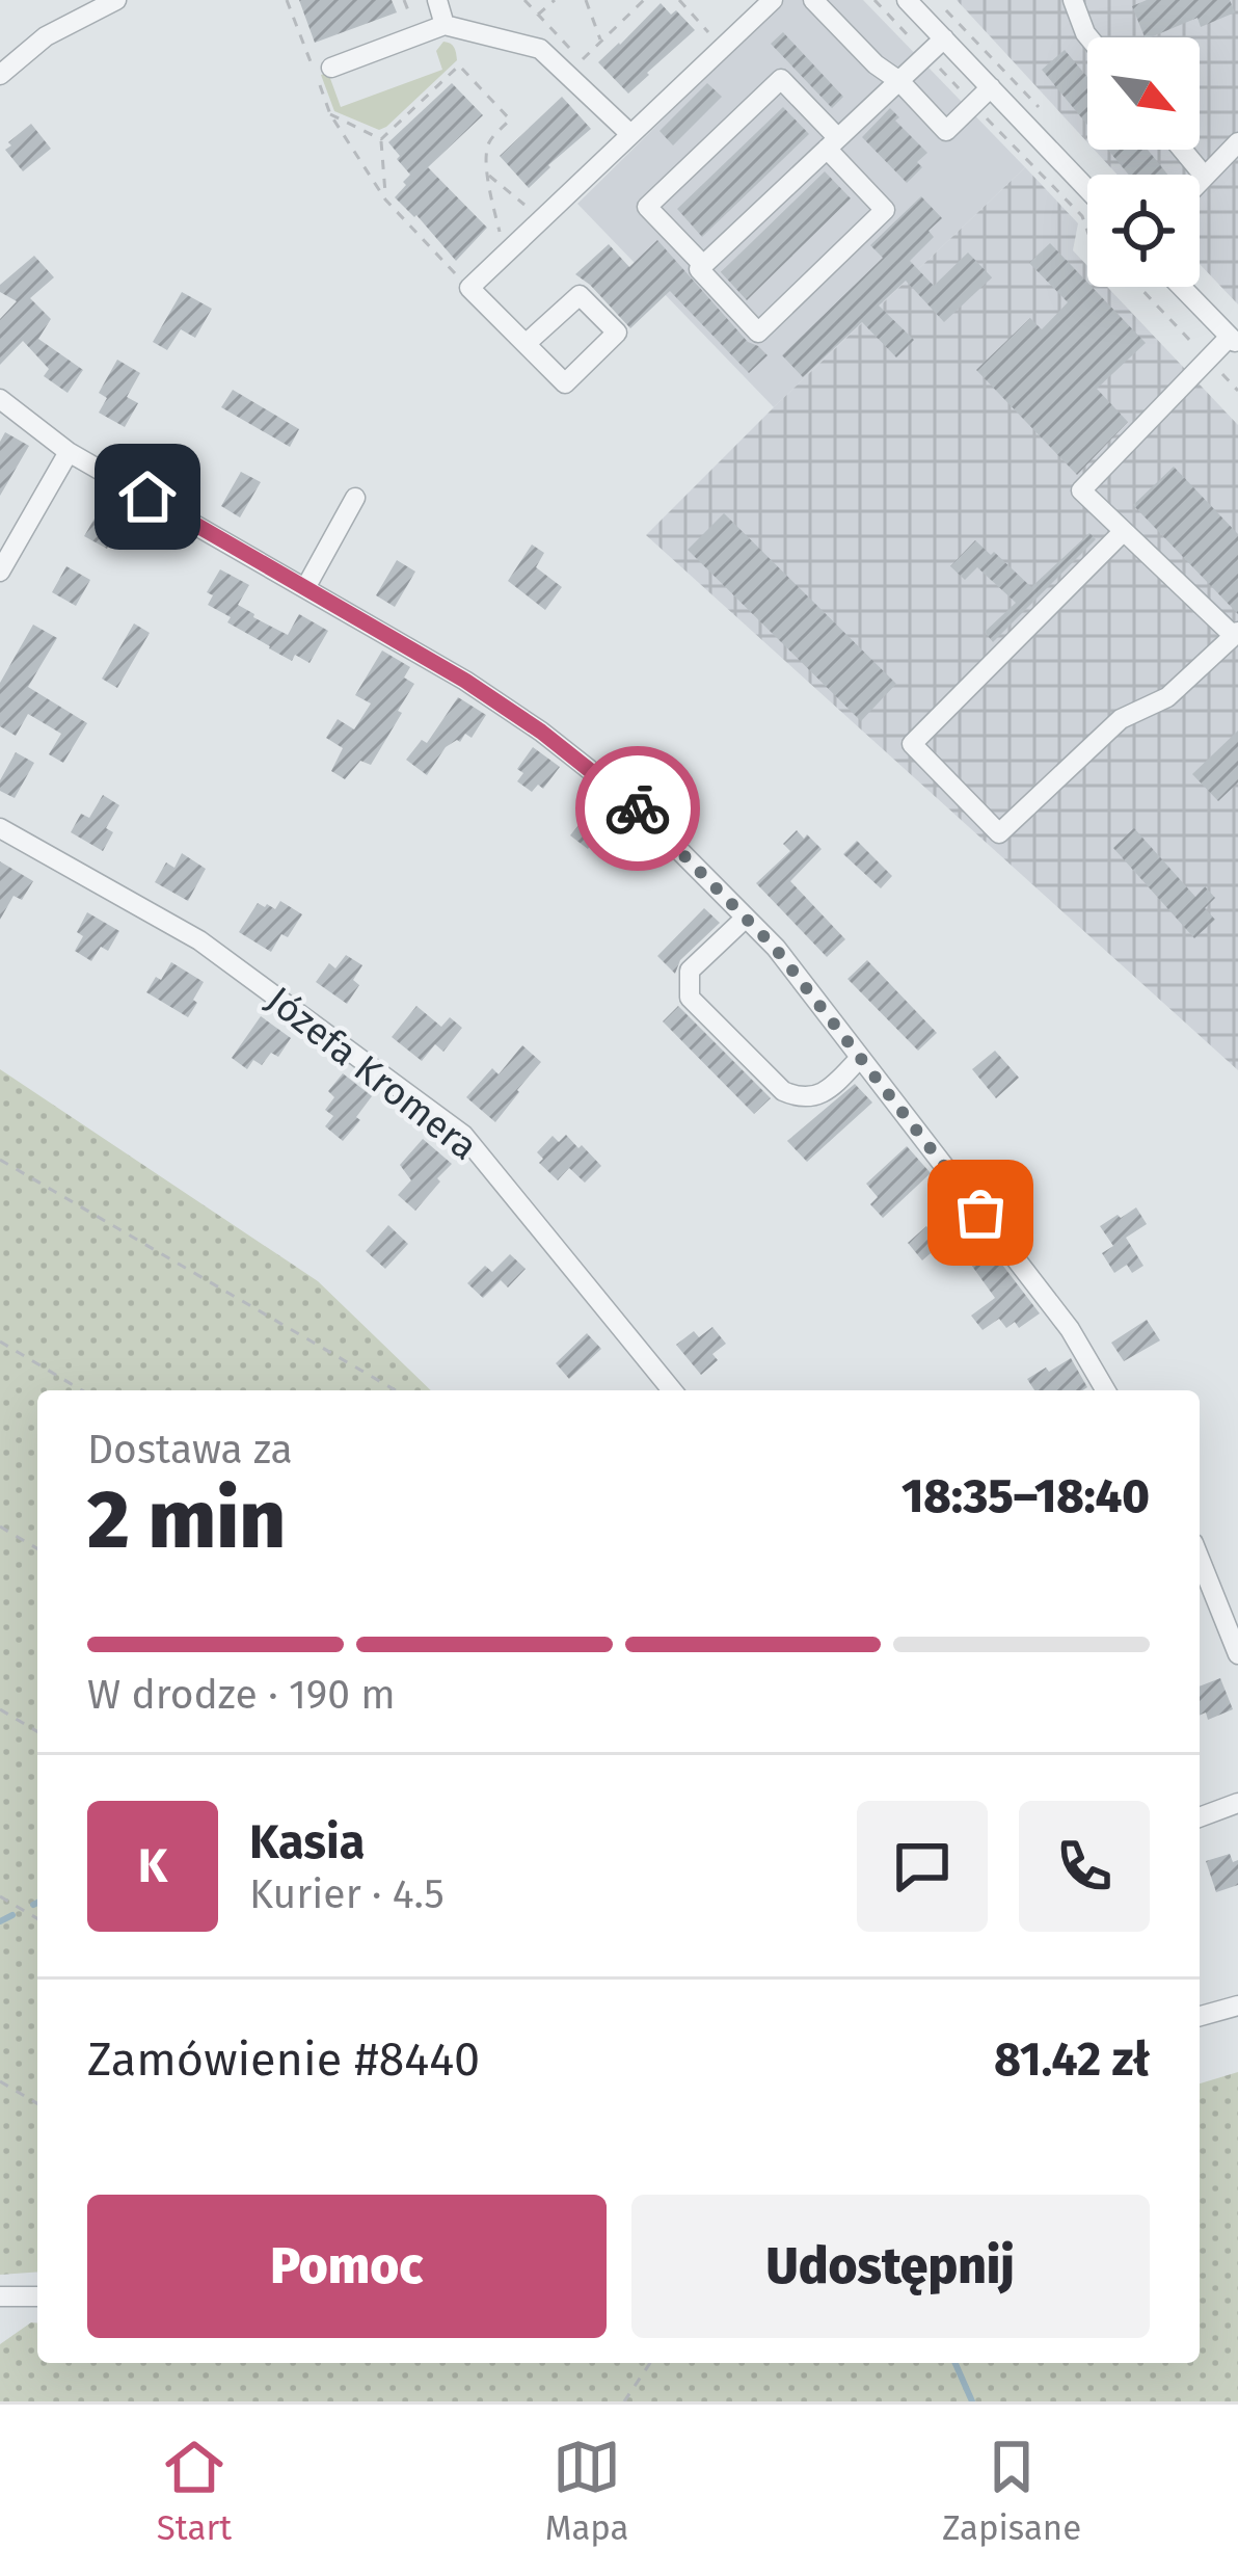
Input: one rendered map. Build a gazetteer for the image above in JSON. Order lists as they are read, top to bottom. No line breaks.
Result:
{"streets":{"street":["Józefa Kromera"]},"north":"bottom right","page":{"heading":["2 min","Dostawa za","18:35–18:40"],"panel":["Kasia","Kurier · 4.5","Zamówienie #8440","81.42 zł"],"bar":"W drodze · 190 m","round":"K","buttons":["Pomoc","Udostępnij"],"tabs":["Start","Mapa","Zapisane"]}}
